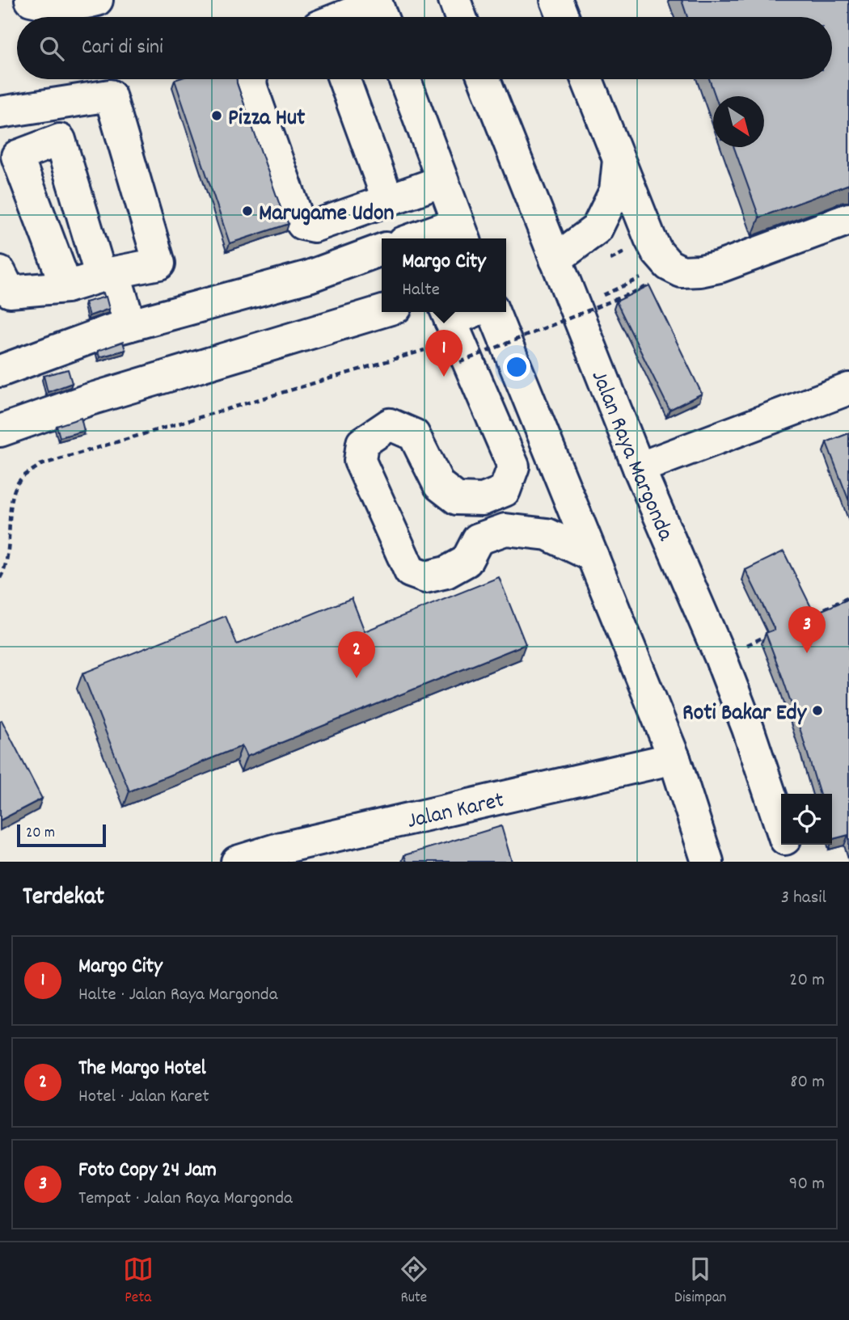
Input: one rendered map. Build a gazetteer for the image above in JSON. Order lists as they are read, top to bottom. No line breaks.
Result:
{"streets":{"main road":["Jalan Raya Margonda","Jalan Karet"]},"places":["Pizza Hut","Marugame Udon","Roti Bakar Edy"],"scale_bar":"20 m","north":"bottom right","page":{"search":"Cari di sini","popup":["Margo City","Halte"],"pins":["1","3","2"],"scale":"20 m","heading":["Terdekat","3 hasil"],"list":[{"mark":"1","name":"Margo City","note":"Halte · Jalan Raya Margonda","value":"20 m"},{"mark":"2","name":"The Margo Hotel","note":"Hotel · Jalan Karet","value":"80 m"},{"mark":"3","name":"Foto Copy 24 Jam","note":"Tempat · Jalan Raya Margonda","value":"90 m"}],"nav":["Peta","Rute","Disimpan"]}}
